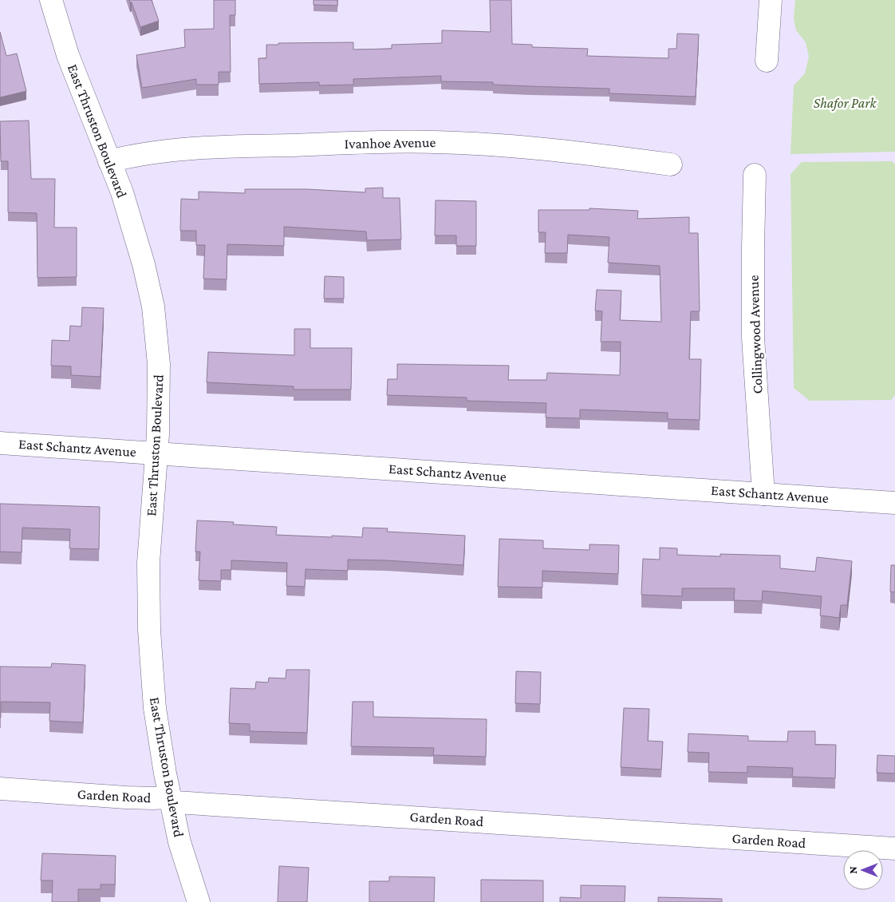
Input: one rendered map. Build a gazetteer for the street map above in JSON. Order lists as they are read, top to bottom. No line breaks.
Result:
{"streets":{"street":["East Thruston Boulevard","Ivanhoe Avenue","Collingwood Avenue","East Schantz Avenue","Garden Road"]},"crossings":[["East Thruston Boulevard","Ivanhoe Avenue"],["East Thruston Boulevard","East Schantz Avenue"],["East Thruston Boulevard","Garden Road"],["Collingwood Avenue","East Schantz Avenue"]],"parks":["Shafor Park"],"north":"left"}
